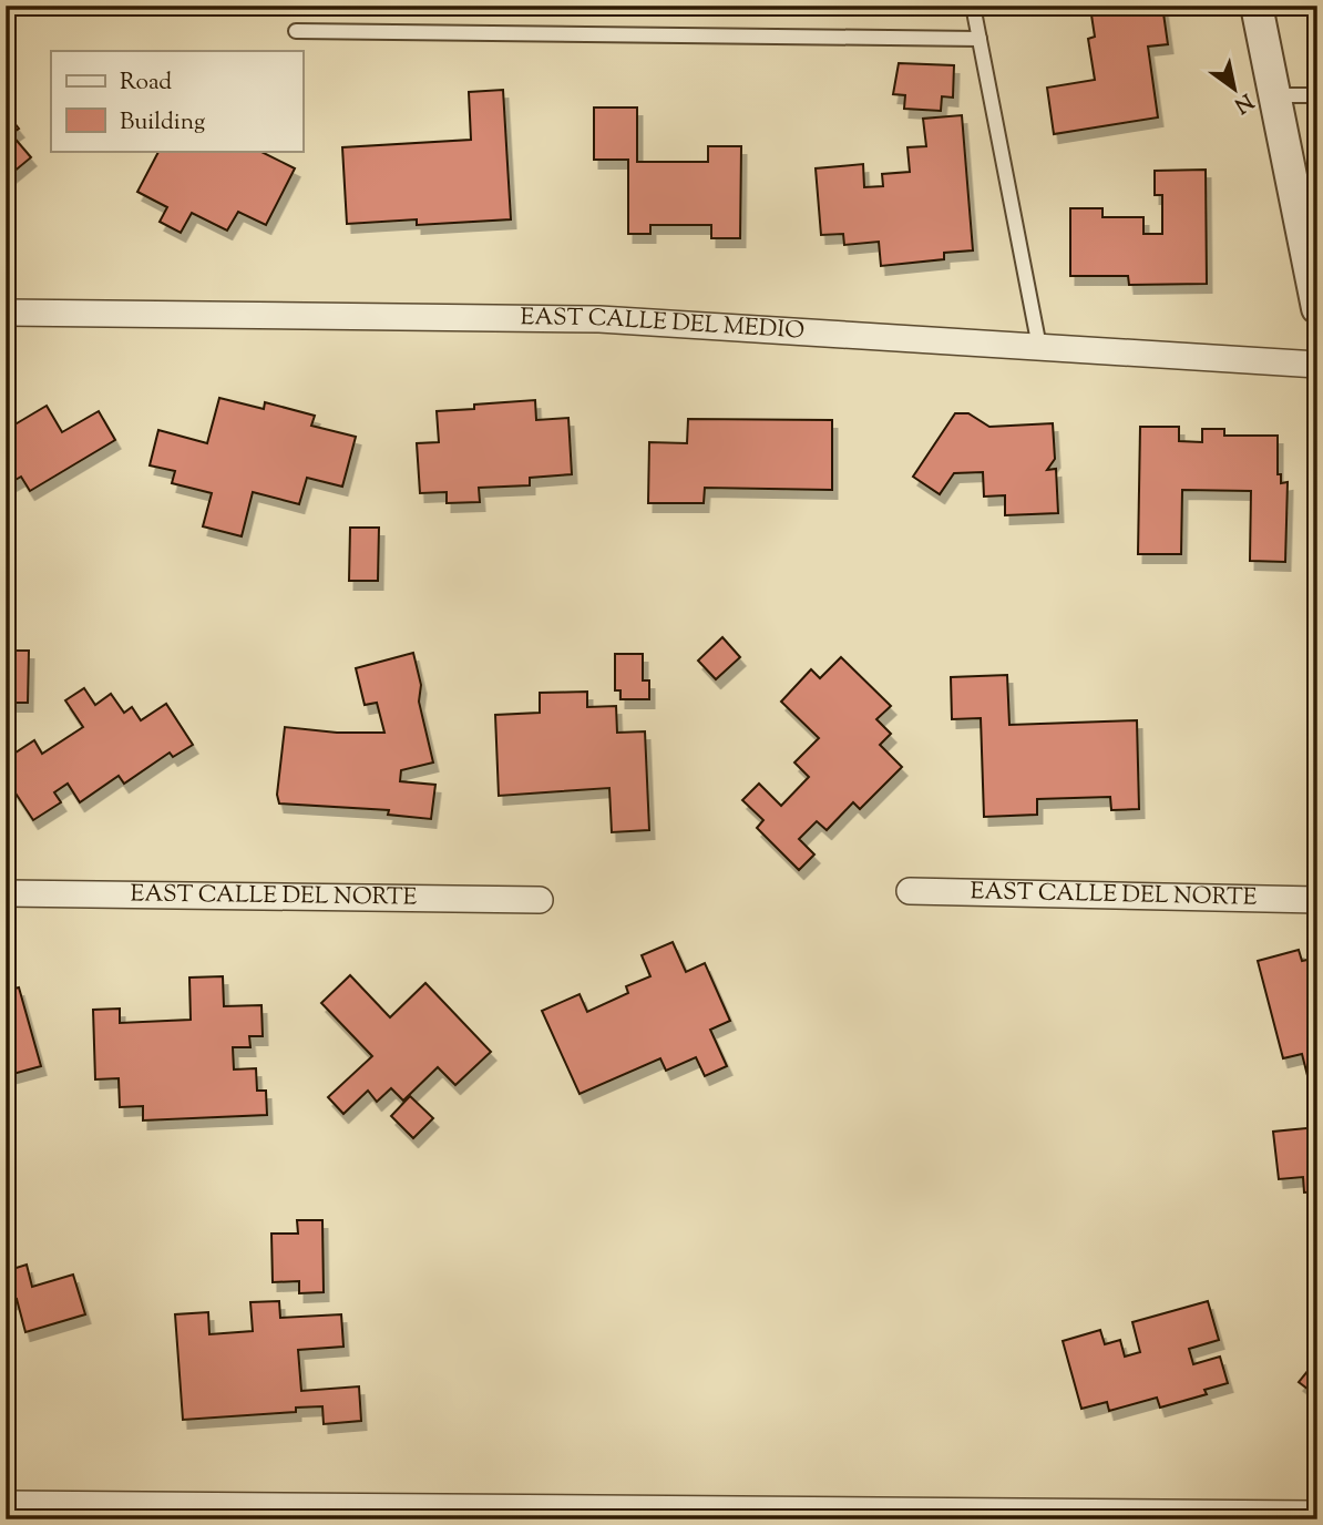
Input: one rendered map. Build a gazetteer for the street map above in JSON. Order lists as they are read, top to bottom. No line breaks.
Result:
{"streets":{"street":["EAST CALLE DEL MEDIO","EAST CALLE DEL NORTE"]},"legend":["Road","Building"],"north":"bottom right"}
